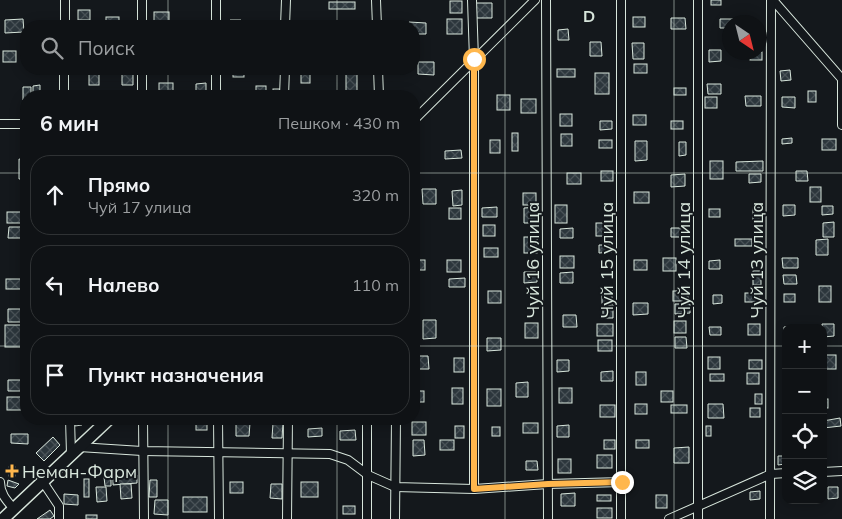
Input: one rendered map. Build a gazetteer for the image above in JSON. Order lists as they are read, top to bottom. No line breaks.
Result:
{"streets":{"street":["Чуй 16 улица","Чуй 15 улица","Чуй 14 улица","Чуй 13 улица"]},"places":{"health":["Неман-Фарм"]},"north":"bottom right","page":{"search":"Поиск","heading":["6 мин","Пешком · 430 m"],"list":[["Прямо","Чуй 17 улица","320 m"],["Налево","110 m"],"Пункт назначения"],"map_buttons":["+","−"]},"grid":{"columns":["D"]}}
